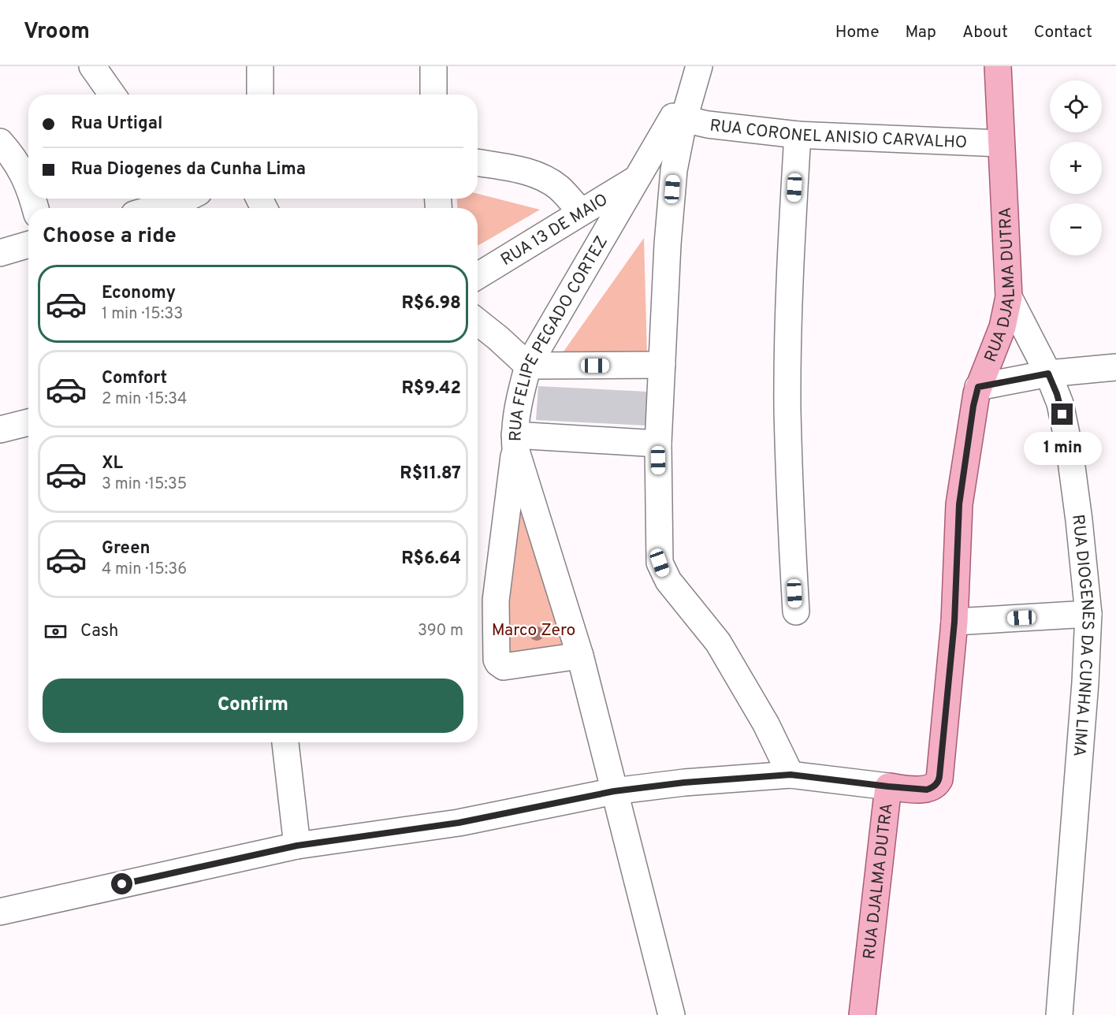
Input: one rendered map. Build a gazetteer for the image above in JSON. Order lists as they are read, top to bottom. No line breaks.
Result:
{"streets":{"main road":["RUA DJALMA DUTRA"],"street":["RUA CORONEL ANISIO CARVALHO","RUA 13 DE MAIO","RUA FELIPE PEGADO CORTEZ","RUA DIOGENES DA CUNHA LIMA"]},"crossings":[["RUA CORONEL ANISIO CARVALHO","RUA DJALMA DUTRA"],["RUA CORONEL ANISIO CARVALHO","RUA FELIPE PEGADO CORTEZ"],["RUA 13 DE MAIO","RUA FELIPE PEGADO CORTEZ"],["RUA DJALMA DUTRA","RUA DIOGENES DA CUNHA LIMA"]],"parks":["Marco Zero"],"page":{"header":"Vroom","nav":["Home","Map","About","Contact"],"map_buttons":["+","−"],"banner":["Rua Urtigal","Rua Diogenes da Cunha Lima"],"heading":"Choose a ride","list":[{"name":"Economy","note":"1 min · 15:33","value":"R$6.98"},{"name":"Comfort","note":"2 min · 15:34","value":"R$9.42"},{"name":"XL","note":"3 min · 15:35","value":"R$11.87"},{"name":"Green","note":"4 min · 15:36","value":"R$6.64"}],"bubble":"1 min","pay":["Cash","390 m"],"buttons":"Confirm"}}
